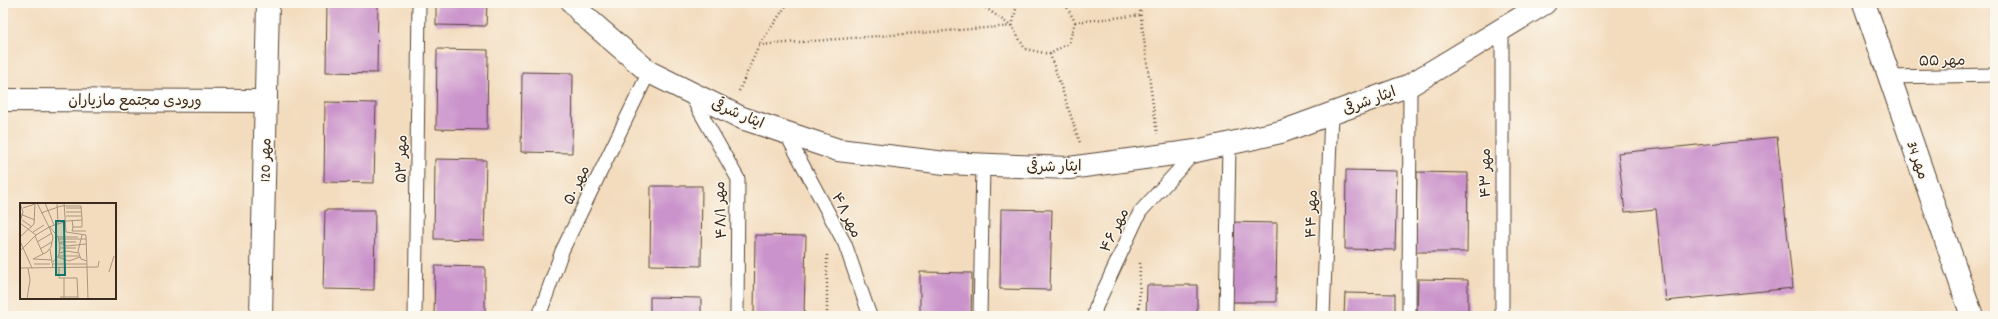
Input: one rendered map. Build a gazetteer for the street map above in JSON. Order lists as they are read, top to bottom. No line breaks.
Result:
{"streets":{"street":["ورودی مجتمع مازیاران","ایثار شرقی","مهر 120","مهر 34"],"lane":["مهر ۵۵","مهر ۵۳","مهر ۴۳","مهر ۵۰","مهر ۴۸/۱","مهر ۴۴","مهر ۴۸","مهر ۴۶"]},"crossings":[["مهر ۵۵","مهر 34"],["ورودی مجتمع مازیاران","مهر 120"],["ایثار شرقی","مهر ۴۳"],["ایثار شرقی","مهر ۵۰"],["ایثار شرقی","مهر ۴۸/۱"],["ایثار شرقی","مهر ۴۴"],["ایثار شرقی","مهر ۴۸"],["ایثار شرقی","مهر ۴۶"]]}
